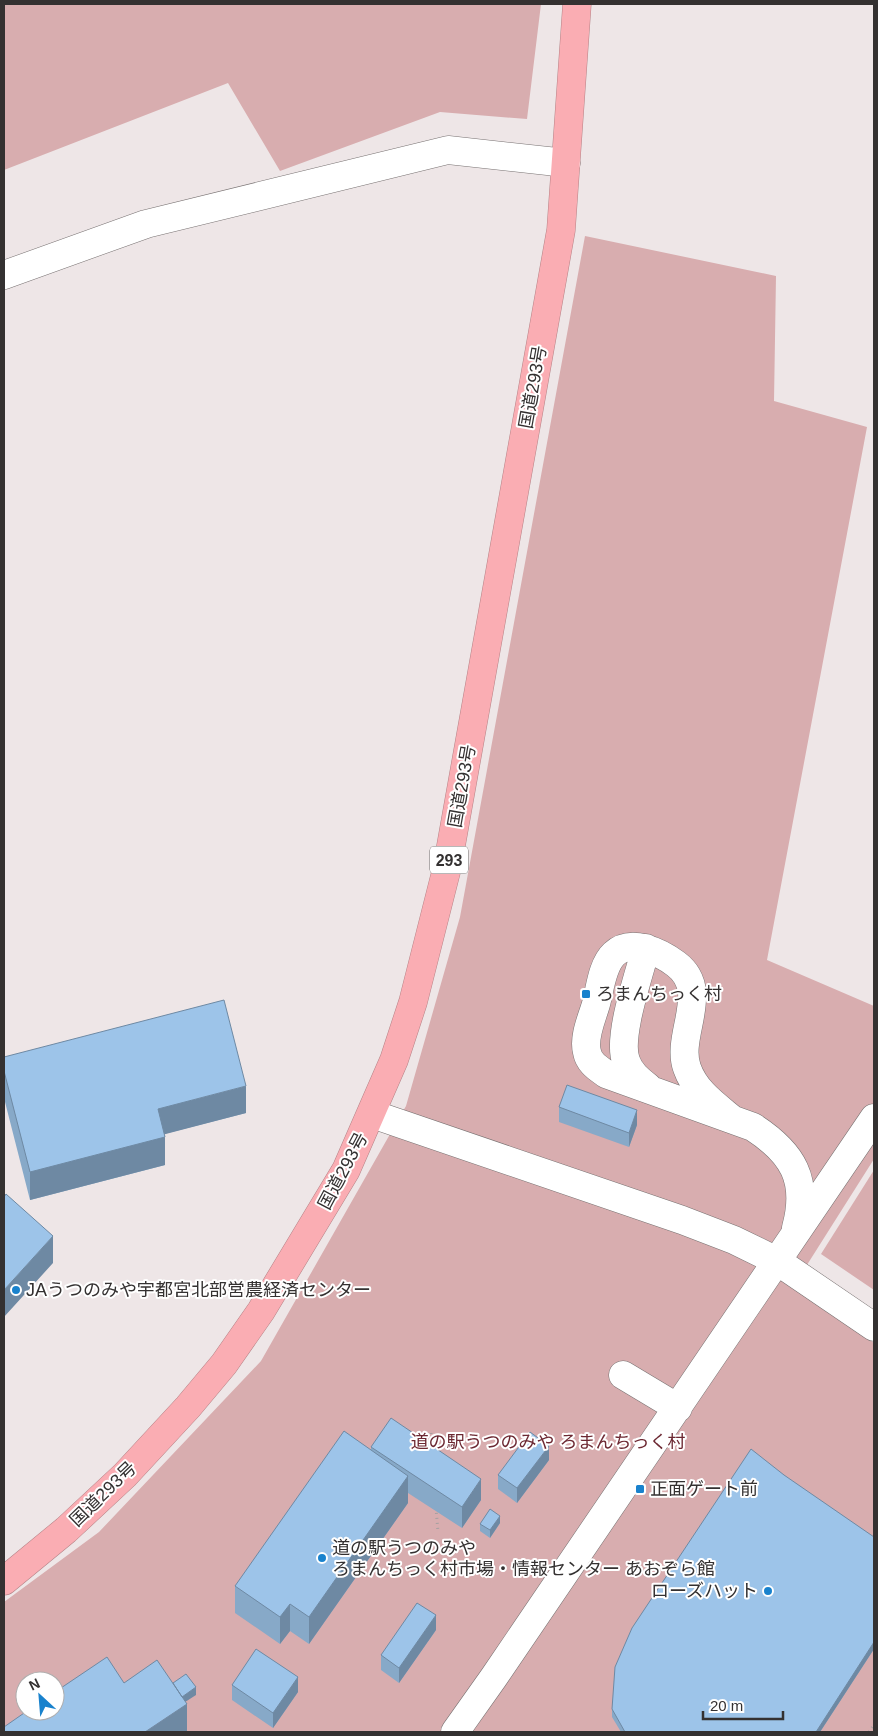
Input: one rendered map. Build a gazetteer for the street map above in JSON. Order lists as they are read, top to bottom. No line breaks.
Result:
{"streets":{"highway":["国道293号","293"]},"parks":["道の駅うつのみや ろまんちっく村"],"places":{"transit":["ろまんちっく村","正面ゲート前"],"other":["JAうつのみや宇都宮北部営農経済センター","道の駅うつのみや ろまんちっく村市場・情報センター あおぞら館","ローズハット"]},"scale_bar":"20 m","north":"top left"}
